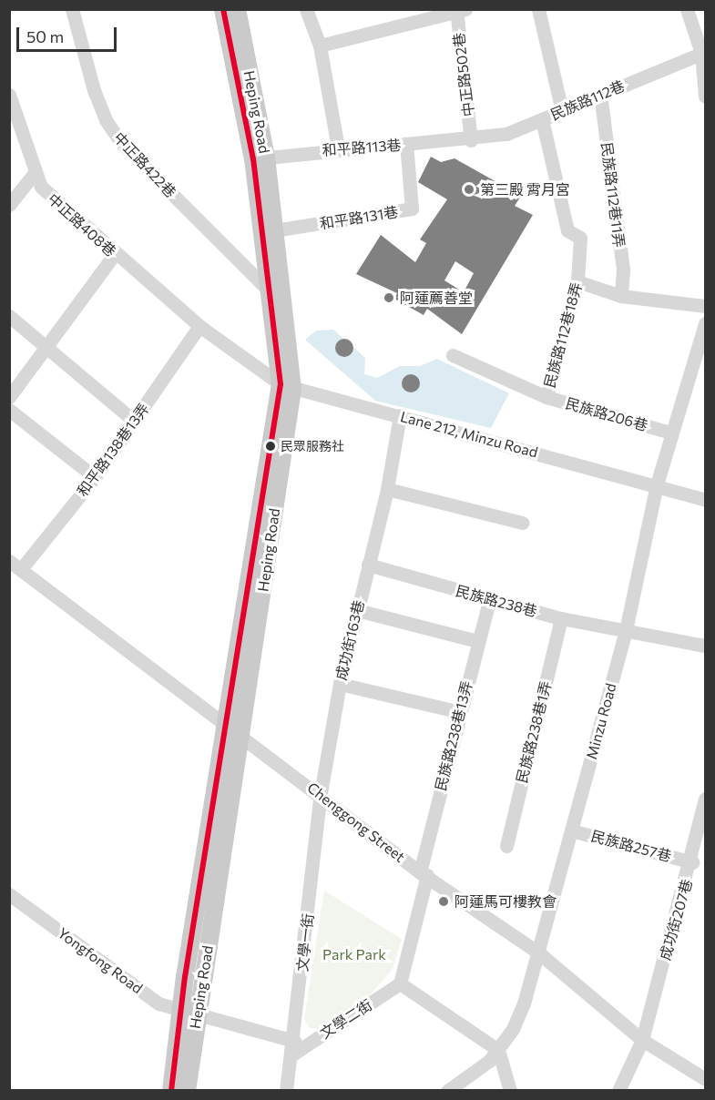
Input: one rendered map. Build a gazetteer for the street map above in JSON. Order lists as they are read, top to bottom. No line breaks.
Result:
{"streets":{"main road":["Heping Road"],"street":["中正路502巷","民族路112巷","和平路113巷","中正路422巷","民族路112巷11弄","和平路131巷","中正路408巷","民族路112巷18弄","民族路206巷","Lane 212, Minzu Road","和平路138巷13弄","民族路238巷","成功街163巷","Minzu Road","民族路238巷1弄","民族路238巷13弄","Chenggong Street","民族路257巷","成功街207巷","文學一街","Yongfong Road","文學二街"]},"crossings":[["中正路502巷","民族路112巷"],["中正路502巷","和平路113巷"],["民族路112巷","和平路113巷"],["民族路112巷","民族路112巷11弄"],["民族路112巷","民族路112巷18弄"],["Heping Road","和平路113巷"],["Heping Road","中正路422巷"],["Heping Road","和平路131巷"],["Heping Road","中正路408巷"],["Heping Road","Lane 212, Minzu Road"],["Heping Road","Chenggong Street"],["Heping Road","Yongfong Road"],["和平路113巷","和平路131巷"],["中正路408巷","Lane 212, Minzu Road"],["中正路408巷","和平路138巷13弄"],["民族路112巷18弄","民族路206巷"],["民族路206巷","Minzu Road"],["Lane 212, Minzu Road","成功街163巷"],["Lane 212, Minzu Road","Minzu Road"],["和平路138巷13弄","Chenggong Street"],["民族路238巷","成功街163巷"],["民族路238巷","Minzu Road"],["民族路238巷","民族路238巷1弄"],["民族路238巷","民族路238巷13弄"],["成功街163巷","Chenggong Street"],["成功街163巷","文學一街"],["Minzu Road","Chenggong Street"],["Minzu Road","民族路257巷"],["民族路238巷13弄","Chenggong Street"],["Chenggong Street","成功街207巷"],["Chenggong Street","文學一街"],["民族路257巷","成功街207巷"],["文學一街","Yongfong Road"],["文學一街","文學二街"],["Yongfong Road","文學二街"]],"parks":["Park Park"],"places":["第三殿 霄月宮","阿蓮薦善堂","民眾服務社","阿蓮馬可樓教會"],"scale_bar":"50 m"}
